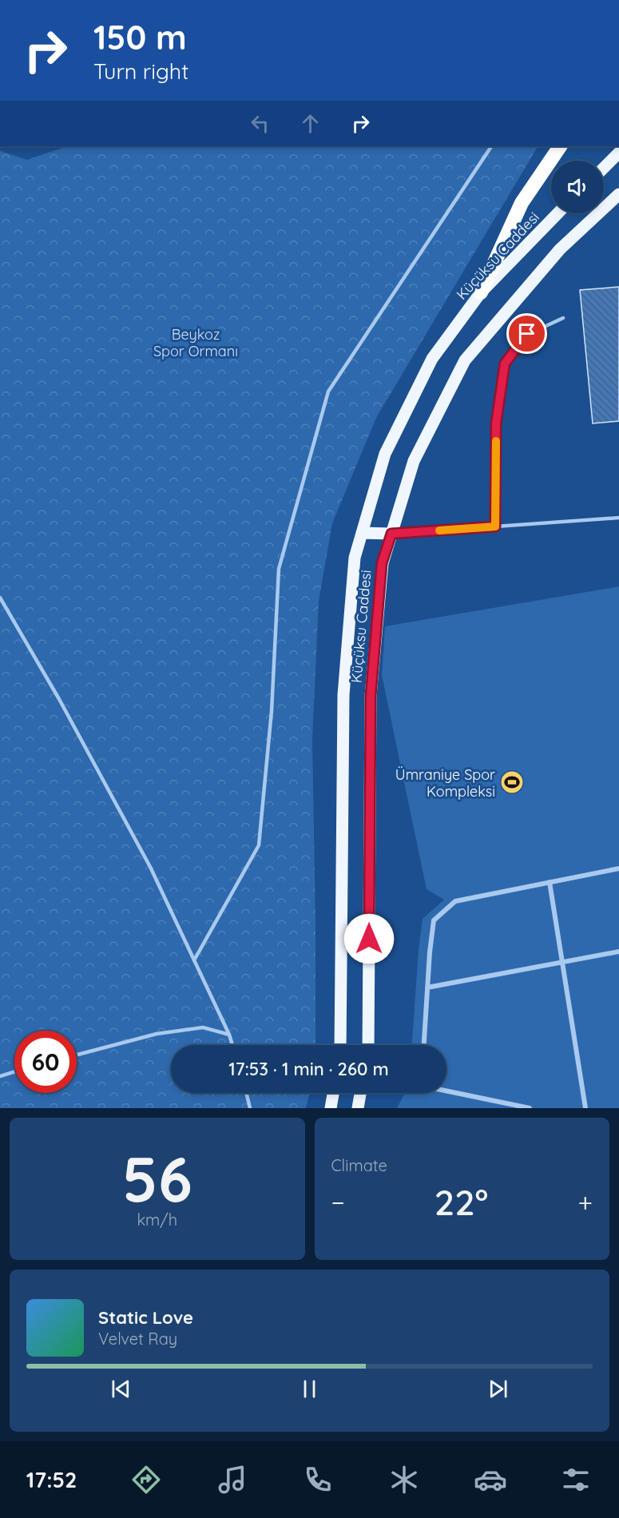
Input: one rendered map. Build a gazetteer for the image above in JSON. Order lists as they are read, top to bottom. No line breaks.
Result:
{"streets":{"main road":["Küçüksu Caddesi"]},"parks":["Beykoz Spor Ormanı"],"places":{"sports":["Ümraniye Spor Kompleksi"]},"page":{"turn":["150 m","Turn right"],"limit":"60","trip":"17:53 · 1 min · 260 m","tile":[["56","km/h"],"Climate"],"heat":["−","22°","+"],"song":["Static Love","Velvet Ray"],"tabs":"17:52"}}
